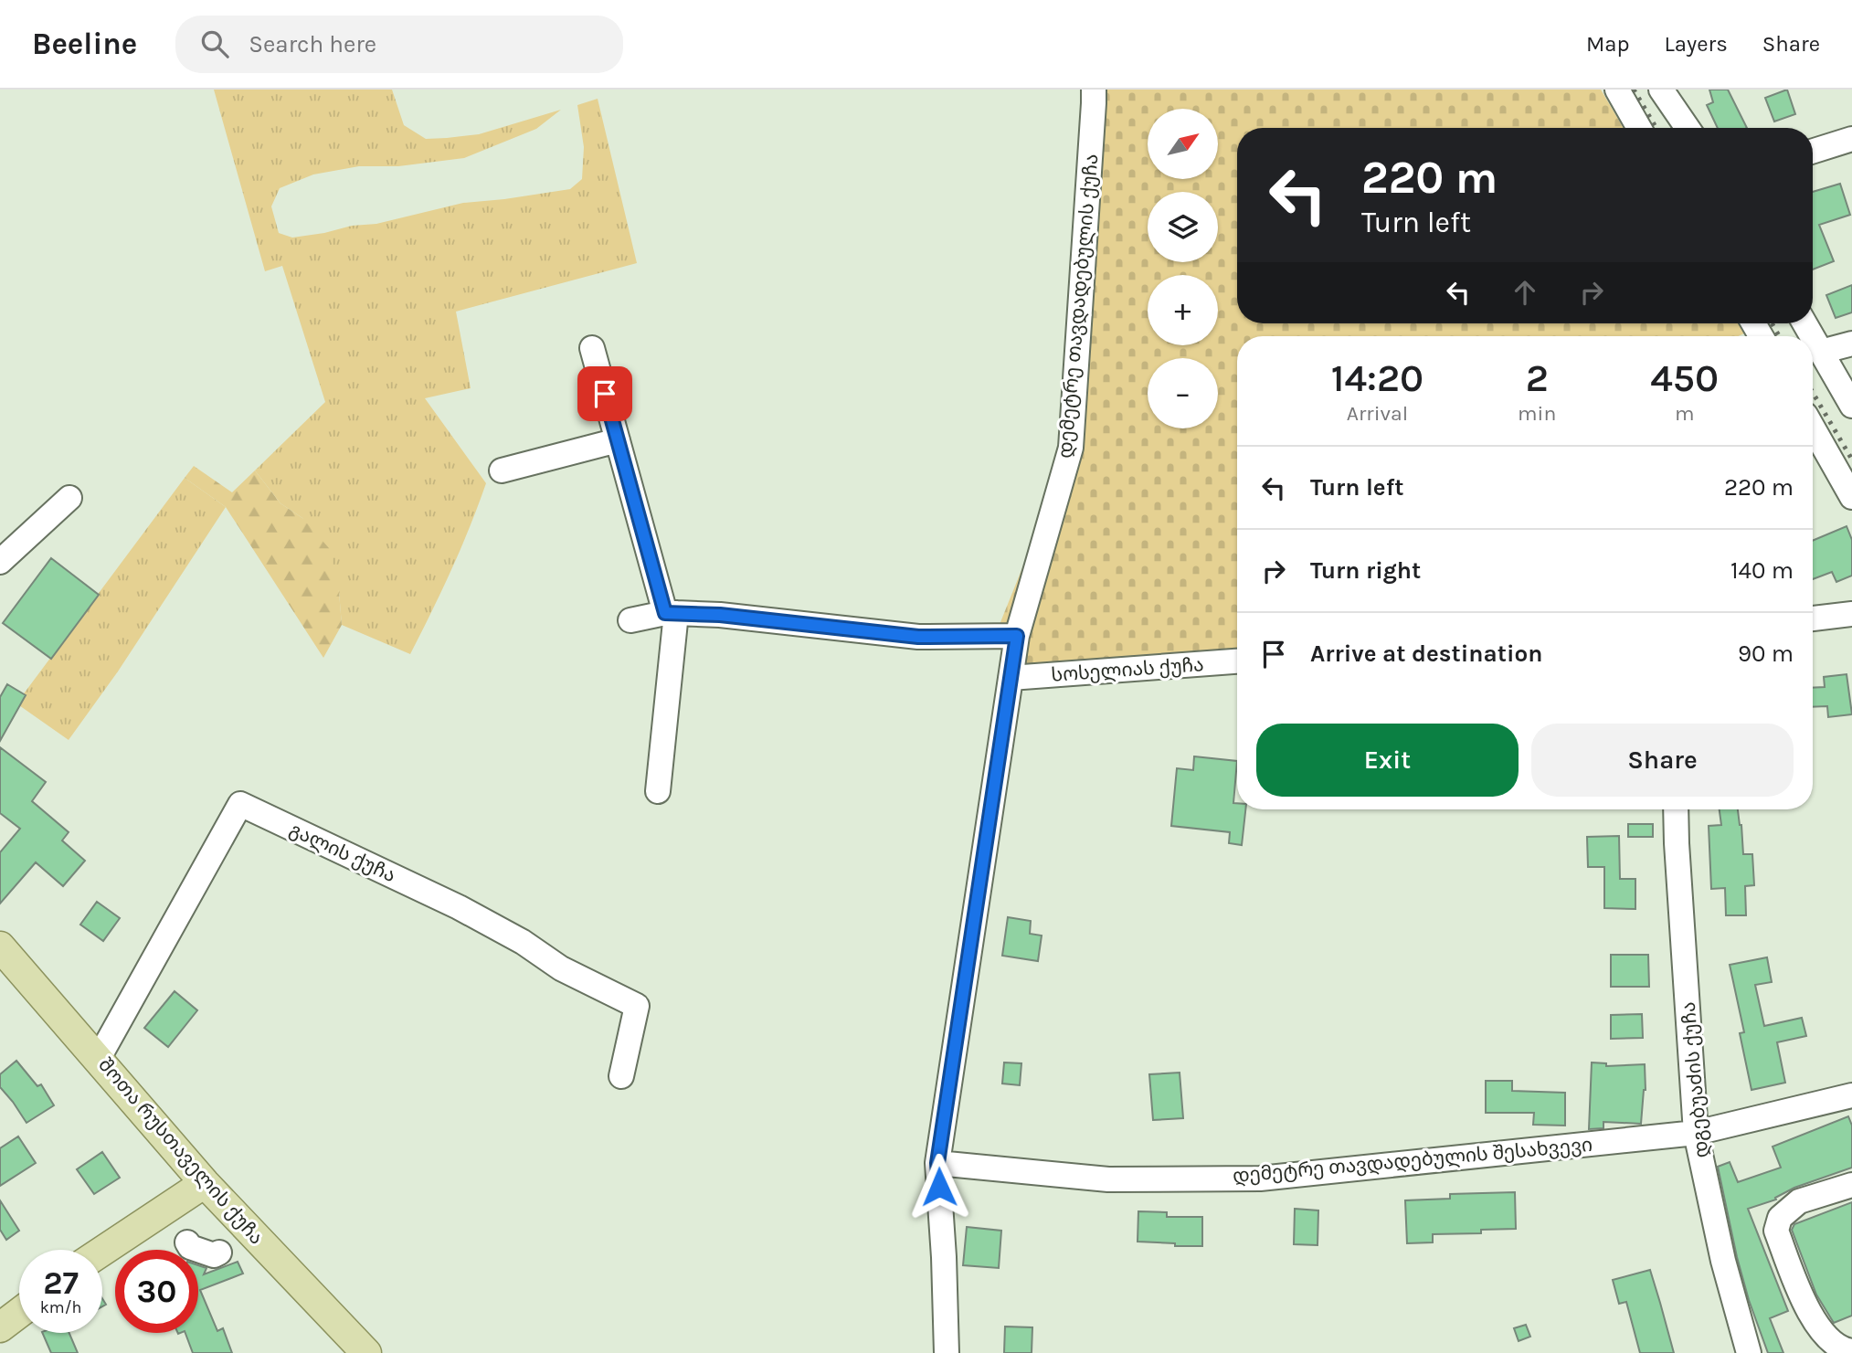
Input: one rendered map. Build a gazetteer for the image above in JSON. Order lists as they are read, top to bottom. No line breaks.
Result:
{"streets":{"main road":["შოთა რუსთაველის ქუჩა"],"street":["დემეტრე თავდადებულის ქუჩა","სოსელიას ქუჩა","გალის ქუჩა","დგებუაძის ქუჩა","დემეტრე თავდადებულის შესახვევი"]},"crossings":[["დემეტრე თავდადებულის ქუჩა","სოსელიას ქუჩა"],["დემეტრე თავდადებულის ქუჩა","დემეტრე თავდადებულის შესახვევი"],["გალის ქუჩა","შოთა რუსთაველის ქუჩა"],["დგებუაძის ქუჩა","დემეტრე თავდადებულის შესახვევი"]],"north":"top right","page":{"header":"Beeline","search":"Search here","nav":["Map","Layers","Share"],"map_buttons":["+","−"],"turn":["220 m","Turn left"],"eta":["14:20","Arrival","2","min","450","m"],"list":[{"name":"Turn left","value":"220 m"},{"name":"Turn right","value":"140 m"},{"name":"Arrive at destination","value":"90 m"}],"buttons":["Exit","Share"],"speed":"27 km/h","limit":"30"}}
